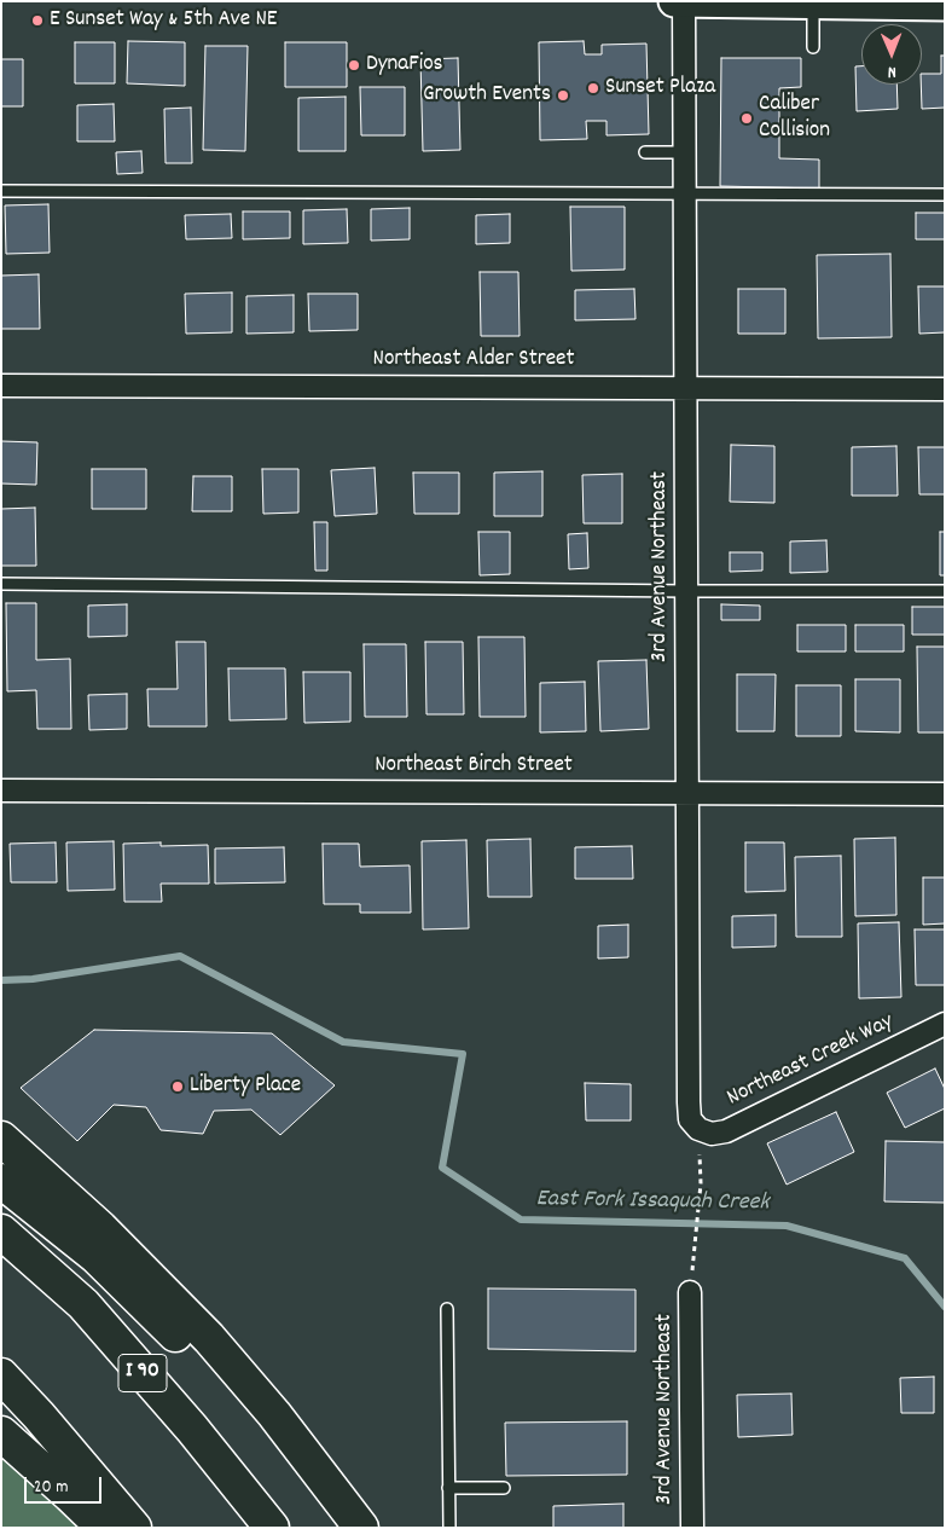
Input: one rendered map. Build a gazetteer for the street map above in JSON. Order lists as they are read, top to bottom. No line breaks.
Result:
{"streets":{"highway":["I 90"],"street":["Northeast Alder Street","3rd Avenue Northeast","Northeast Birch Street","Northeast Creek Way"]},"crossings":[["Northeast Alder Street","3rd Avenue Northeast"],["3rd Avenue Northeast","Northeast Birch Street"],["3rd Avenue Northeast","Northeast Creek Way"]],"water":["East Fork Issaquah Creek"],"places":["E Sunset Way & 5th Ave NE","DynaFios","Sunset Plaza","Growth Events","Caliber Collision","Liberty Place"],"scale_bar":"20 m","north":"bottom"}
